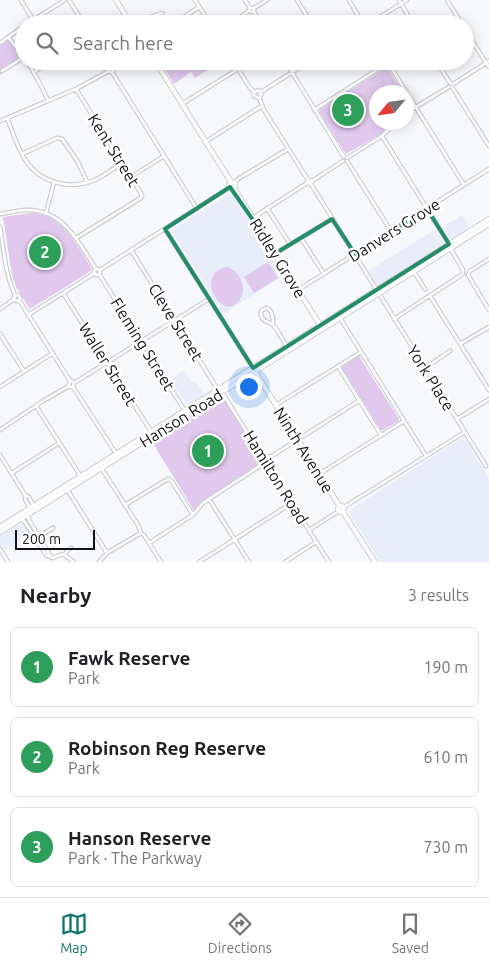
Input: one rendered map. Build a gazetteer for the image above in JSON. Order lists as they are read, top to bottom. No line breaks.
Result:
{"streets":{"main road":["Ridley Grove","Hanson Road","Ninth Avenue"],"street":["Kent Street","Danvers Grove","Cleve Street","Fleming Street","Waller Street","York Place","Hamilton Road"]},"crossings":[["Danvers Grove","Ridley Grove"],["Danvers Grove","York Place"],["Ridley Grove","Hanson Road"],["Cleve Street","Hanson Road"],["Cleve Street","Hamilton Road"],["Fleming Street","Hanson Road"],["Waller Street","Hanson Road"],["York Place","Hanson Road"],["Hanson Road","Ninth Avenue"],["Hanson Road","Hamilton Road"]],"scale_bar":"200 m","north":"bottom left","page":{"search":"Search here","pins":["3","2","1"],"scale":"200 m","heading":["Nearby","3 results"],"list":[{"mark":"1","name":"Fawk Reserve","note":"Park","value":"190 m"},{"mark":"2","name":"Robinson Reg Reserve","note":"Park","value":"610 m"},{"mark":"3","name":"Hanson Reserve","note":"Park · The Parkway","value":"730 m"}],"nav":["Map","Directions","Saved"]}}
